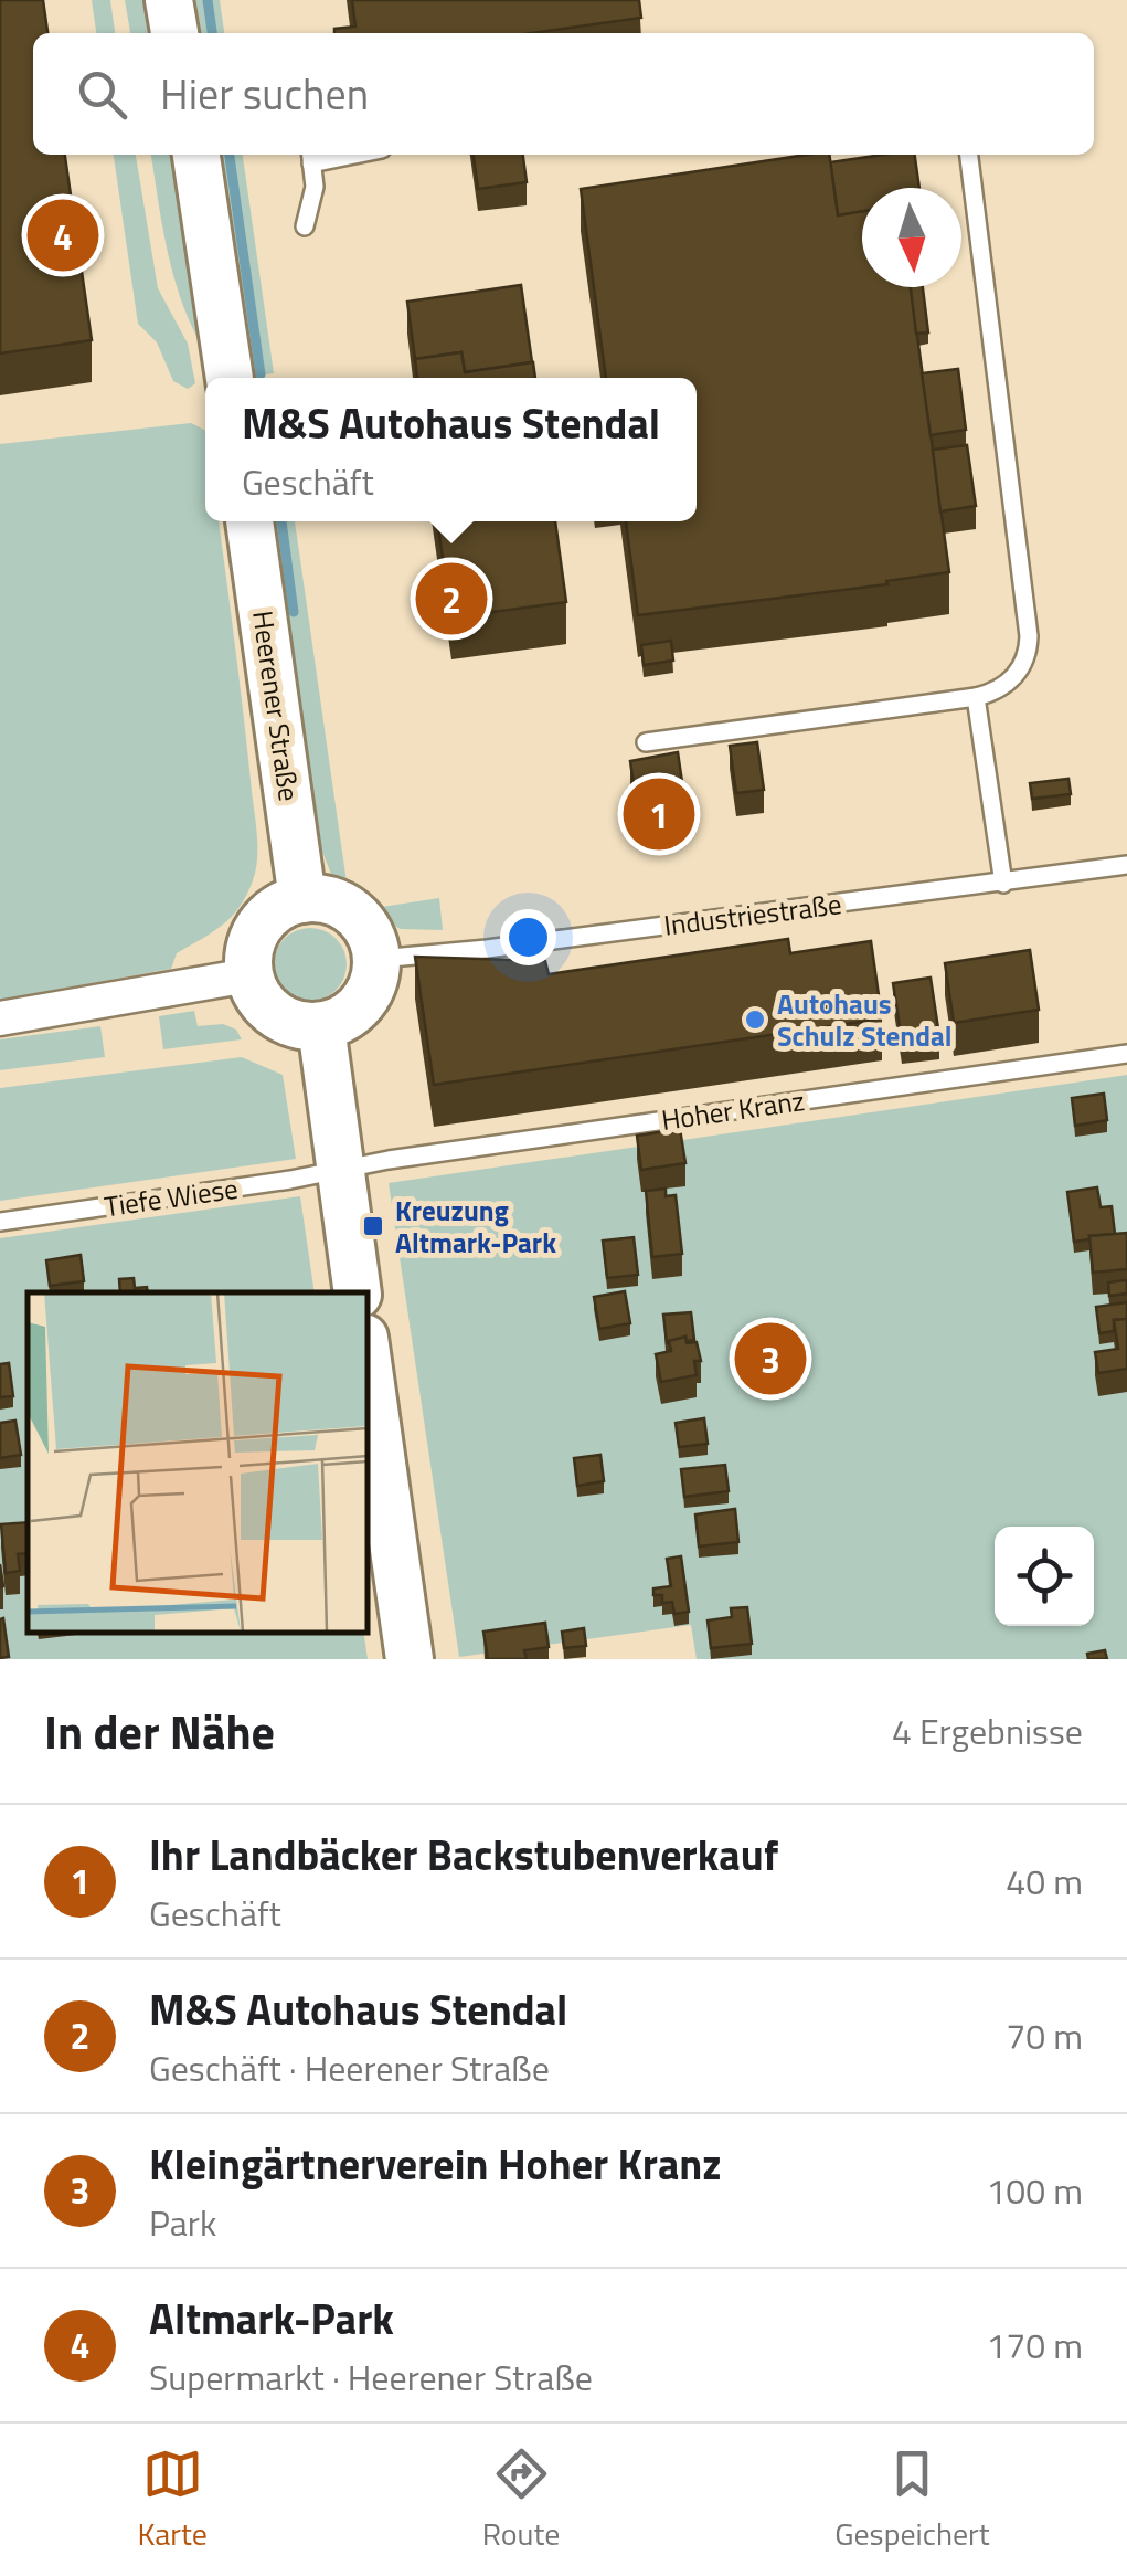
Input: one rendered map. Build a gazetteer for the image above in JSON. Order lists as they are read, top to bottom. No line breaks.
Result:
{"streets":{"main road":["Heerener Straße"],"lane":["Industriestraße","Hoher Kranz","Tiefe Wiese"]},"crossings":[["Heerener Straße","Industriestraße"],["Hoher Kranz","Tiefe Wiese"]],"places":{"other":["Autohaus Schulz Stendal"],"transit":["Kreuzung Altmark-Park"]},"north":"bottom","page":{"search":"Hier suchen","pins":["4","2","1","3"],"popup":["M&S Autohaus Stendal","Geschäft"],"heading":["In der Nähe","4 Ergebnisse"],"list":[{"mark":"1","name":"Ihr Landbäcker Backstubenverkauf","note":"Geschäft","value":"40 m"},{"mark":"2","name":"M&S Autohaus Stendal","note":"Geschäft · Heerener Straße","value":"70 m"},{"mark":"3","name":"Kleingärtnerverein Hoher Kranz","note":"Park","value":"100 m"},{"mark":"4","name":"Altmark-Park","note":"Supermarkt · Heerener Straße","value":"170 m"}],"nav":["Karte","Route","Gespeichert"]}}
